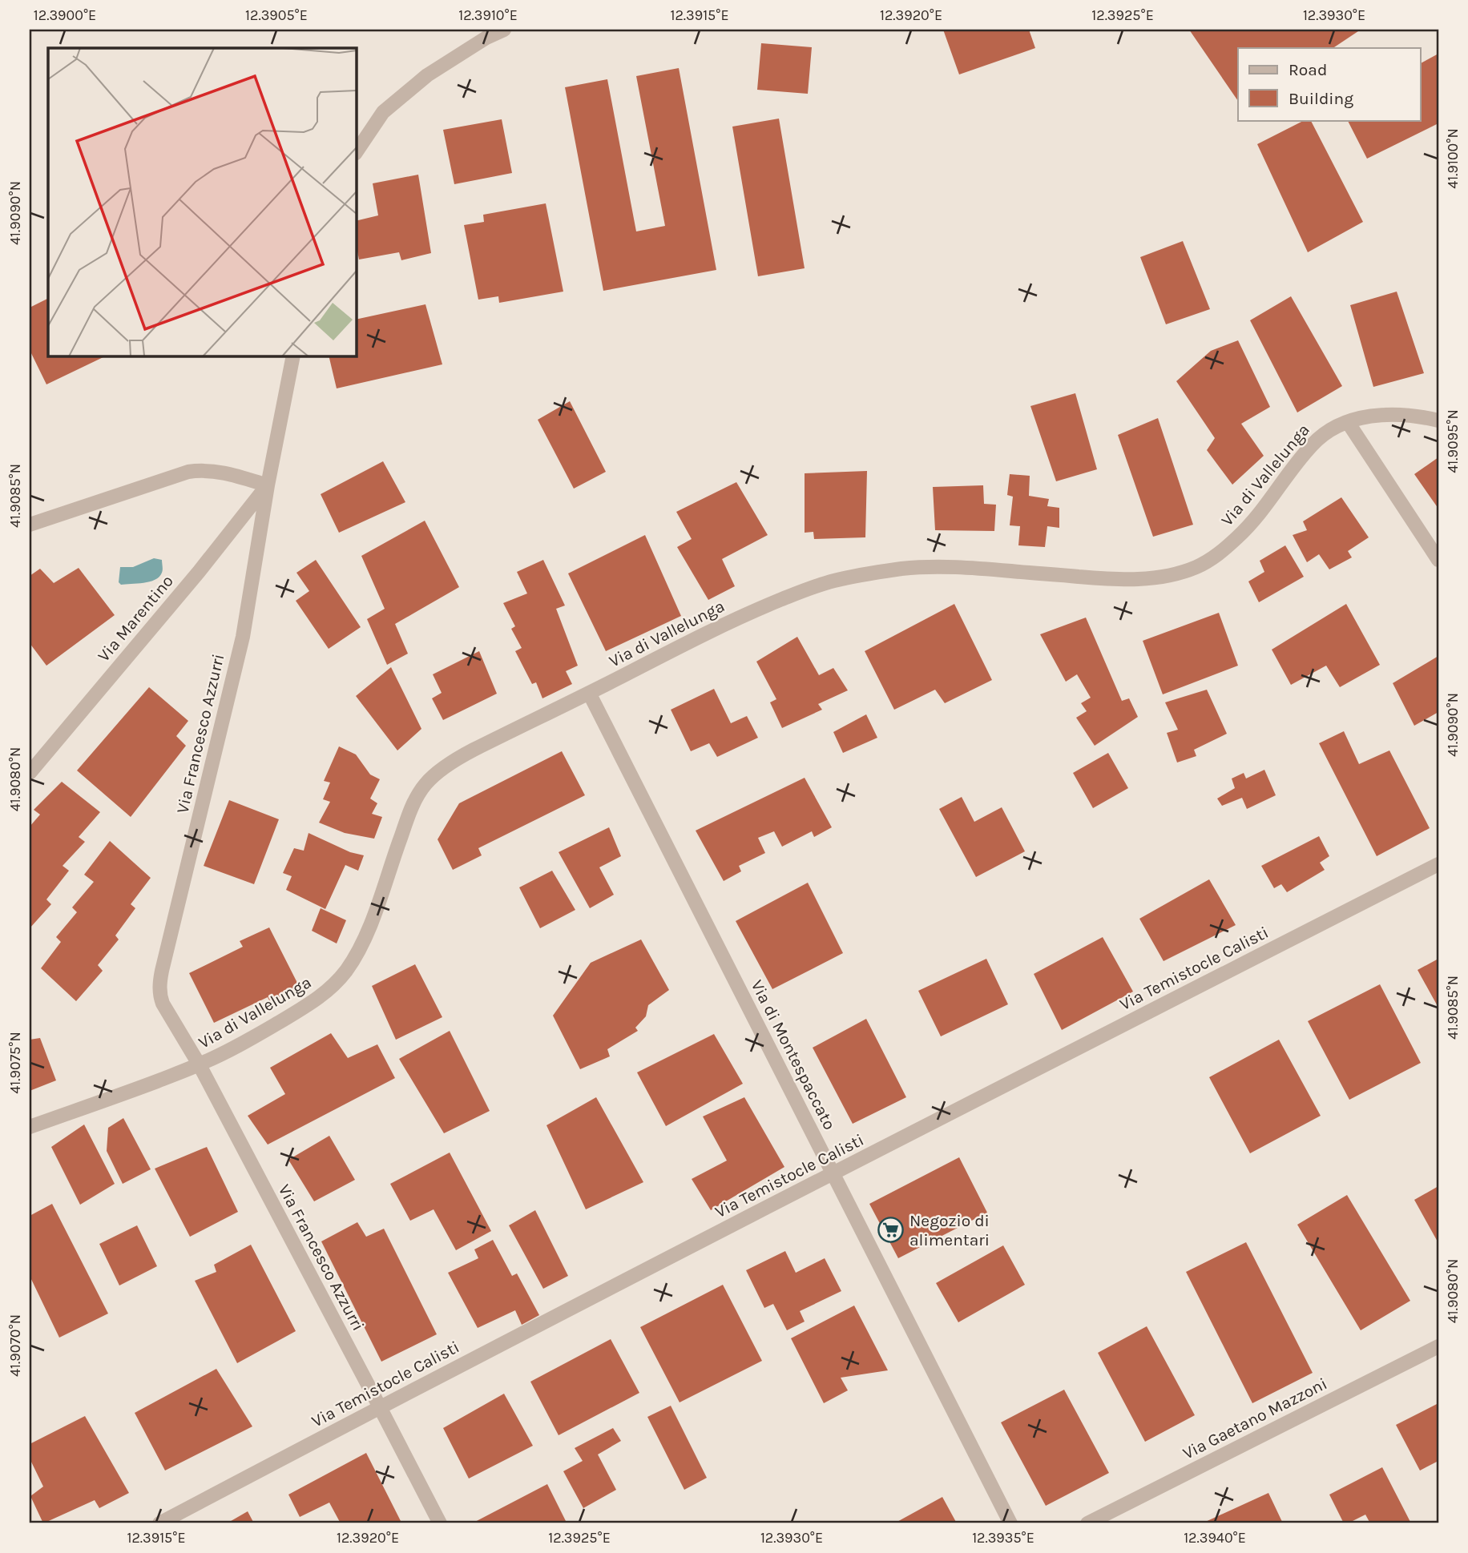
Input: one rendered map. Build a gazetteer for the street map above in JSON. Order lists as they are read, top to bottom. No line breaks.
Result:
{"streets":{"street":["Via di Vallelunga","Via Marentino","Via Francesco Azzurri","Via Temistocle Calisti","Via di Montespaccato","Via Gaetano Mazzoni"]},"crossings":[["Via di Vallelunga","Via Francesco Azzurri"],["Via di Vallelunga","Via di Montespaccato"],["Via Marentino","Via Francesco Azzurri"],["Via Francesco Azzurri","Via Temistocle Calisti"],["Via Temistocle Calisti","Via di Montespaccato"]],"places":{"supermarket":["Negozio di alimentari"]},"legend":["Road","Building"],"coordinates":["12.3900°E","12.3905°E","12.3910°E","12.3915°E","12.3920°E","12.3925°E","12.3930°E","41.9100°N","41.9090°N","41.9095°N","41.9085°N","41.9080°N","41.9075°N","41.9070°N","12.3935°E","12.3940°E"]}
